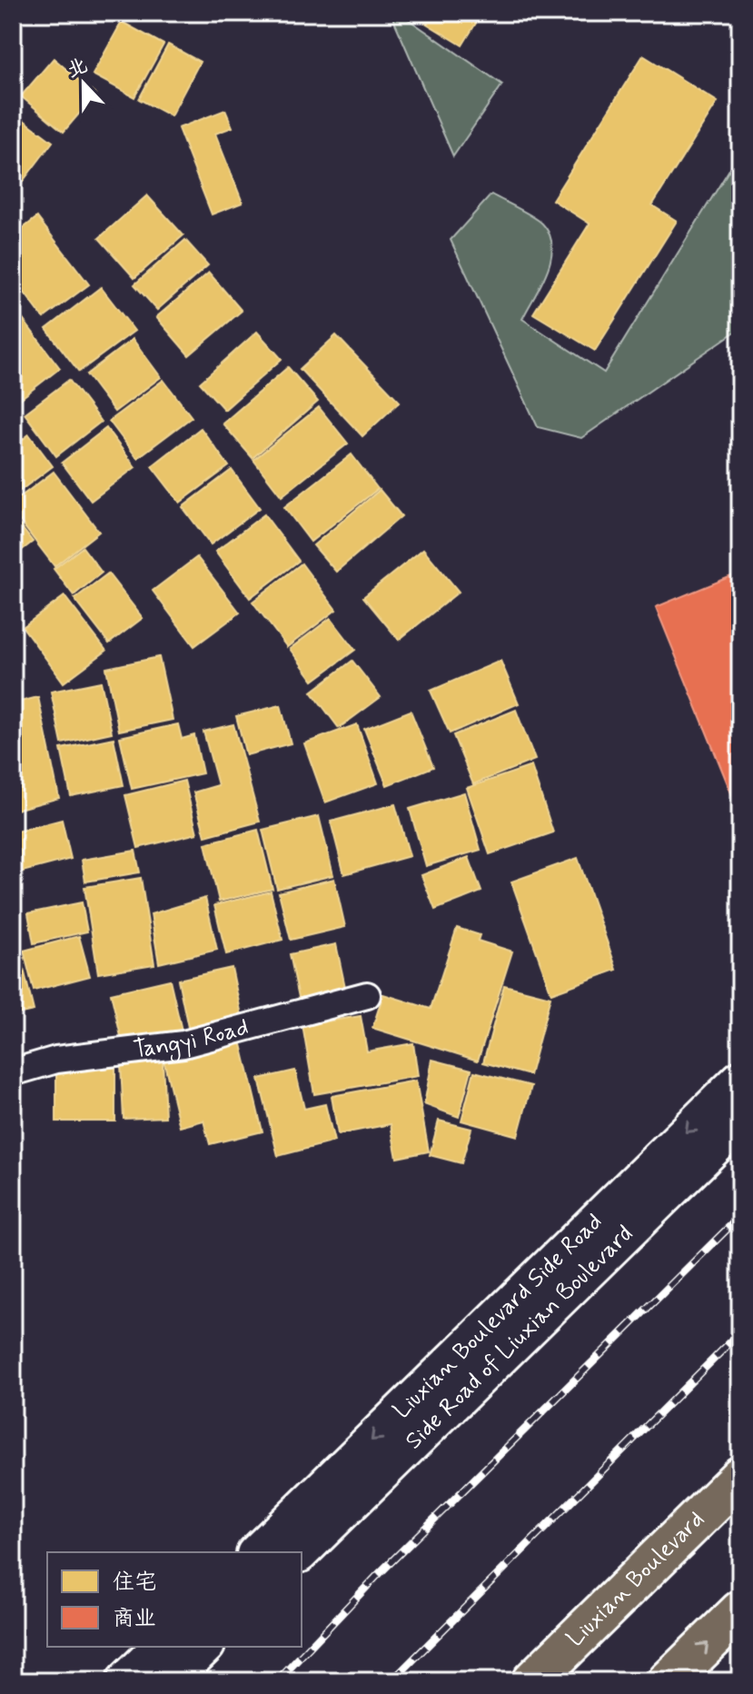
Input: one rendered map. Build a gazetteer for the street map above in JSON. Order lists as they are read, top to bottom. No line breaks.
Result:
{"streets":{"main road":["Liuxian Boulevard Side Road","Side Road of Liuxian Boulevard","Liuxian Boulevard"],"street":["Tangyi Road"]},"one_way":["Liuxian Boulevard Side Road"],"legend":["住宅","商业"],"north":"top"}
